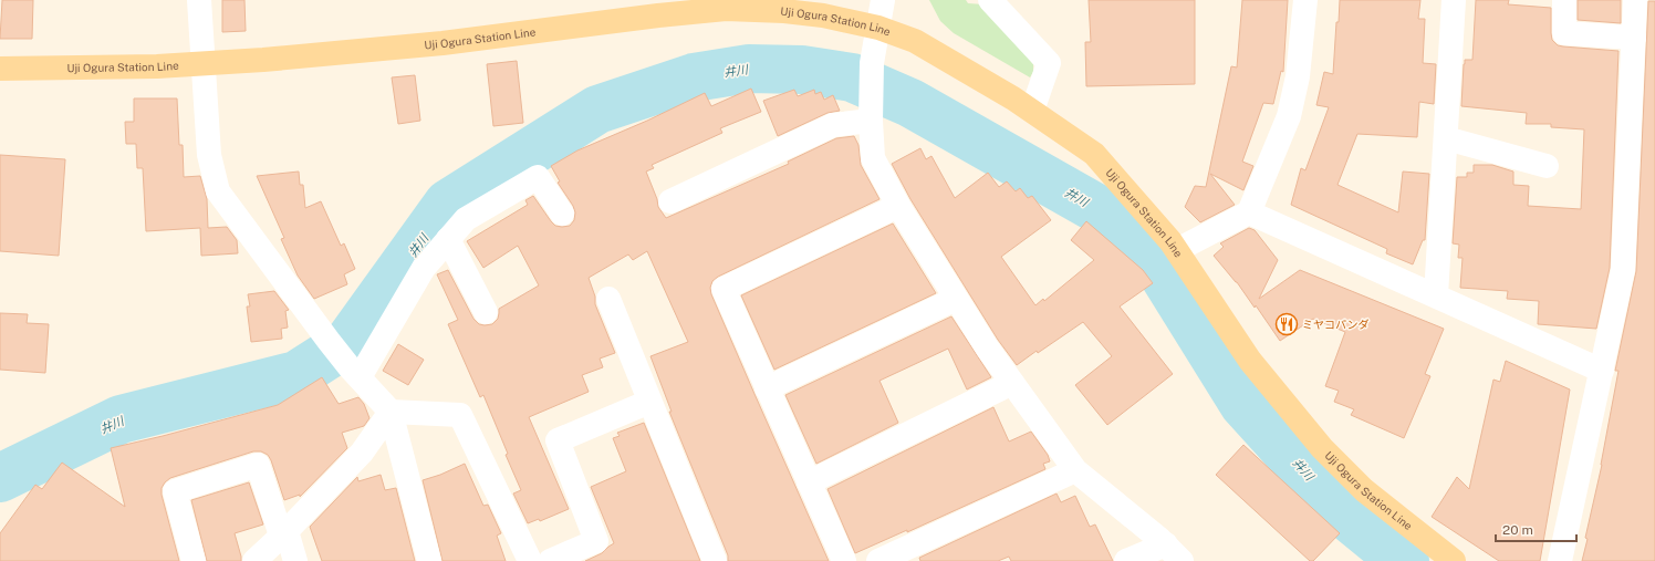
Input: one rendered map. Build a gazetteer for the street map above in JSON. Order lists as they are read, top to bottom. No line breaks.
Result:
{"streets":{"main road":["Uji Ogura Station Line"]},"water":["井川"],"places":{"restaurant":["ミヤコパンダ"]},"scale_bar":"20 m"}
